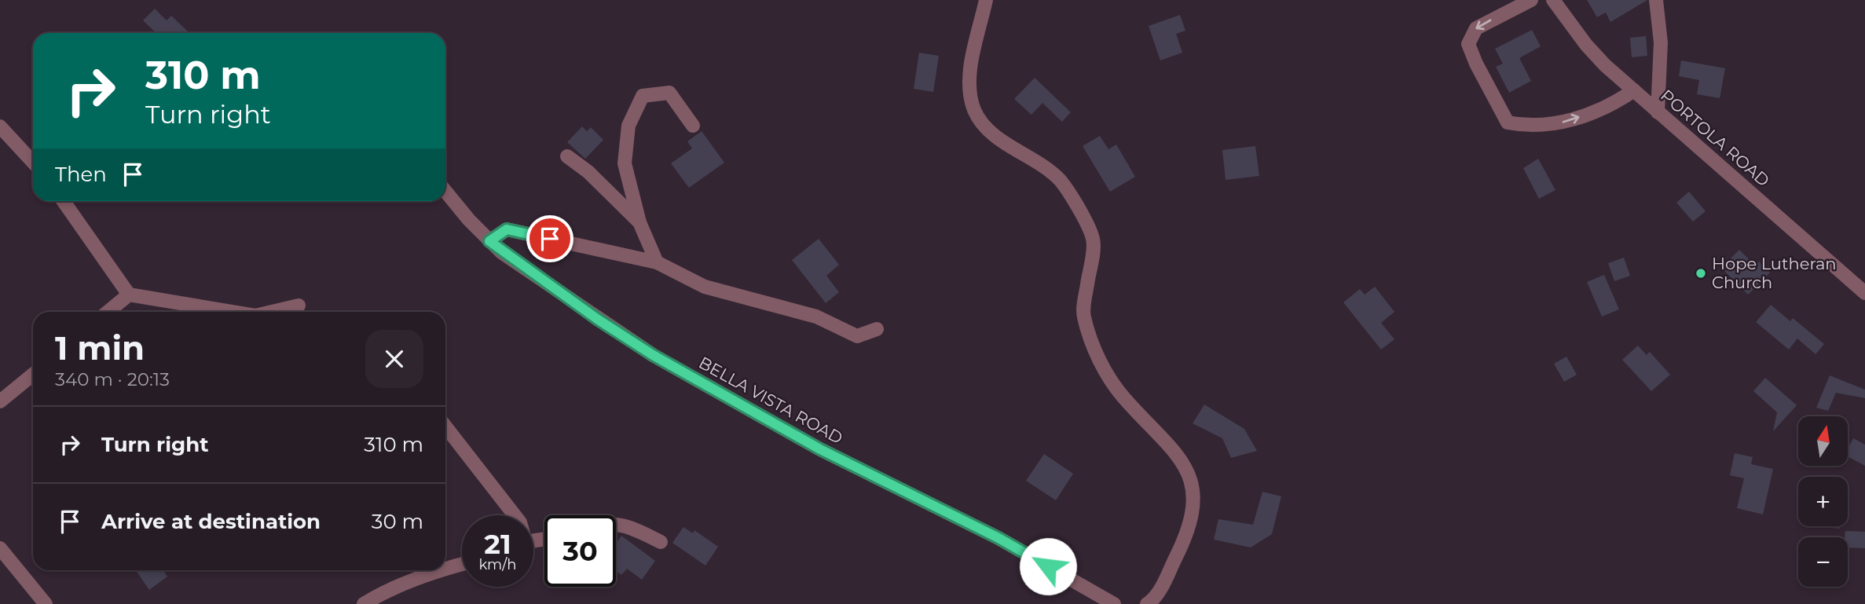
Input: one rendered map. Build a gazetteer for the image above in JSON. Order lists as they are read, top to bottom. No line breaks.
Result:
{"streets":{"street":["PORTOLA ROAD","BELLA VISTA ROAD"]},"places":["Hope Lutheran Church"],"north":"top","page":{"turn":["310 m","Turn right"],"then":"Then","heading":["1 min","340 m · 20:13"],"list":[{"name":"Turn right","value":"310 m"},{"name":"Arrive at destination","value":"30 m"}],"map_buttons":["+","−"],"speed":"21 km/h","limit":"30"}}
